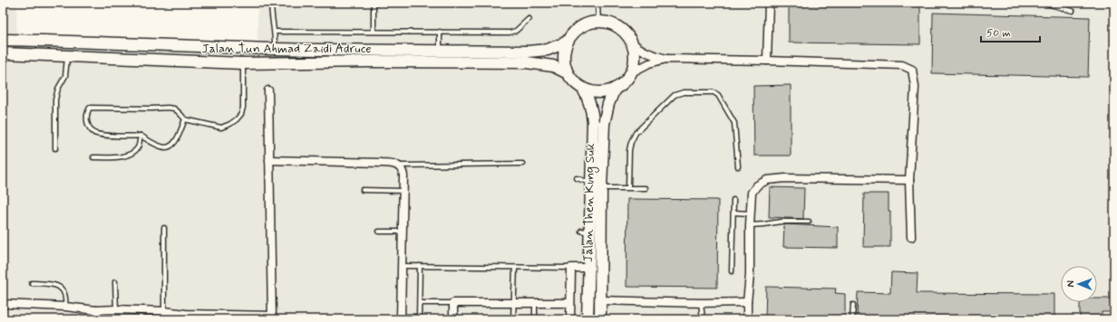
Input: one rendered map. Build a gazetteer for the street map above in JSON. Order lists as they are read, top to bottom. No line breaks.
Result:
{"streets":{"street":["Jalan Tun Ahmad Zaidi Adruce","Jalan Then Kung Suk"]},"crossings":[["Jalan Tun Ahmad Zaidi Adruce","Jalan Then Kung Suk"]],"scale_bar":"50 m","north":"left"}
